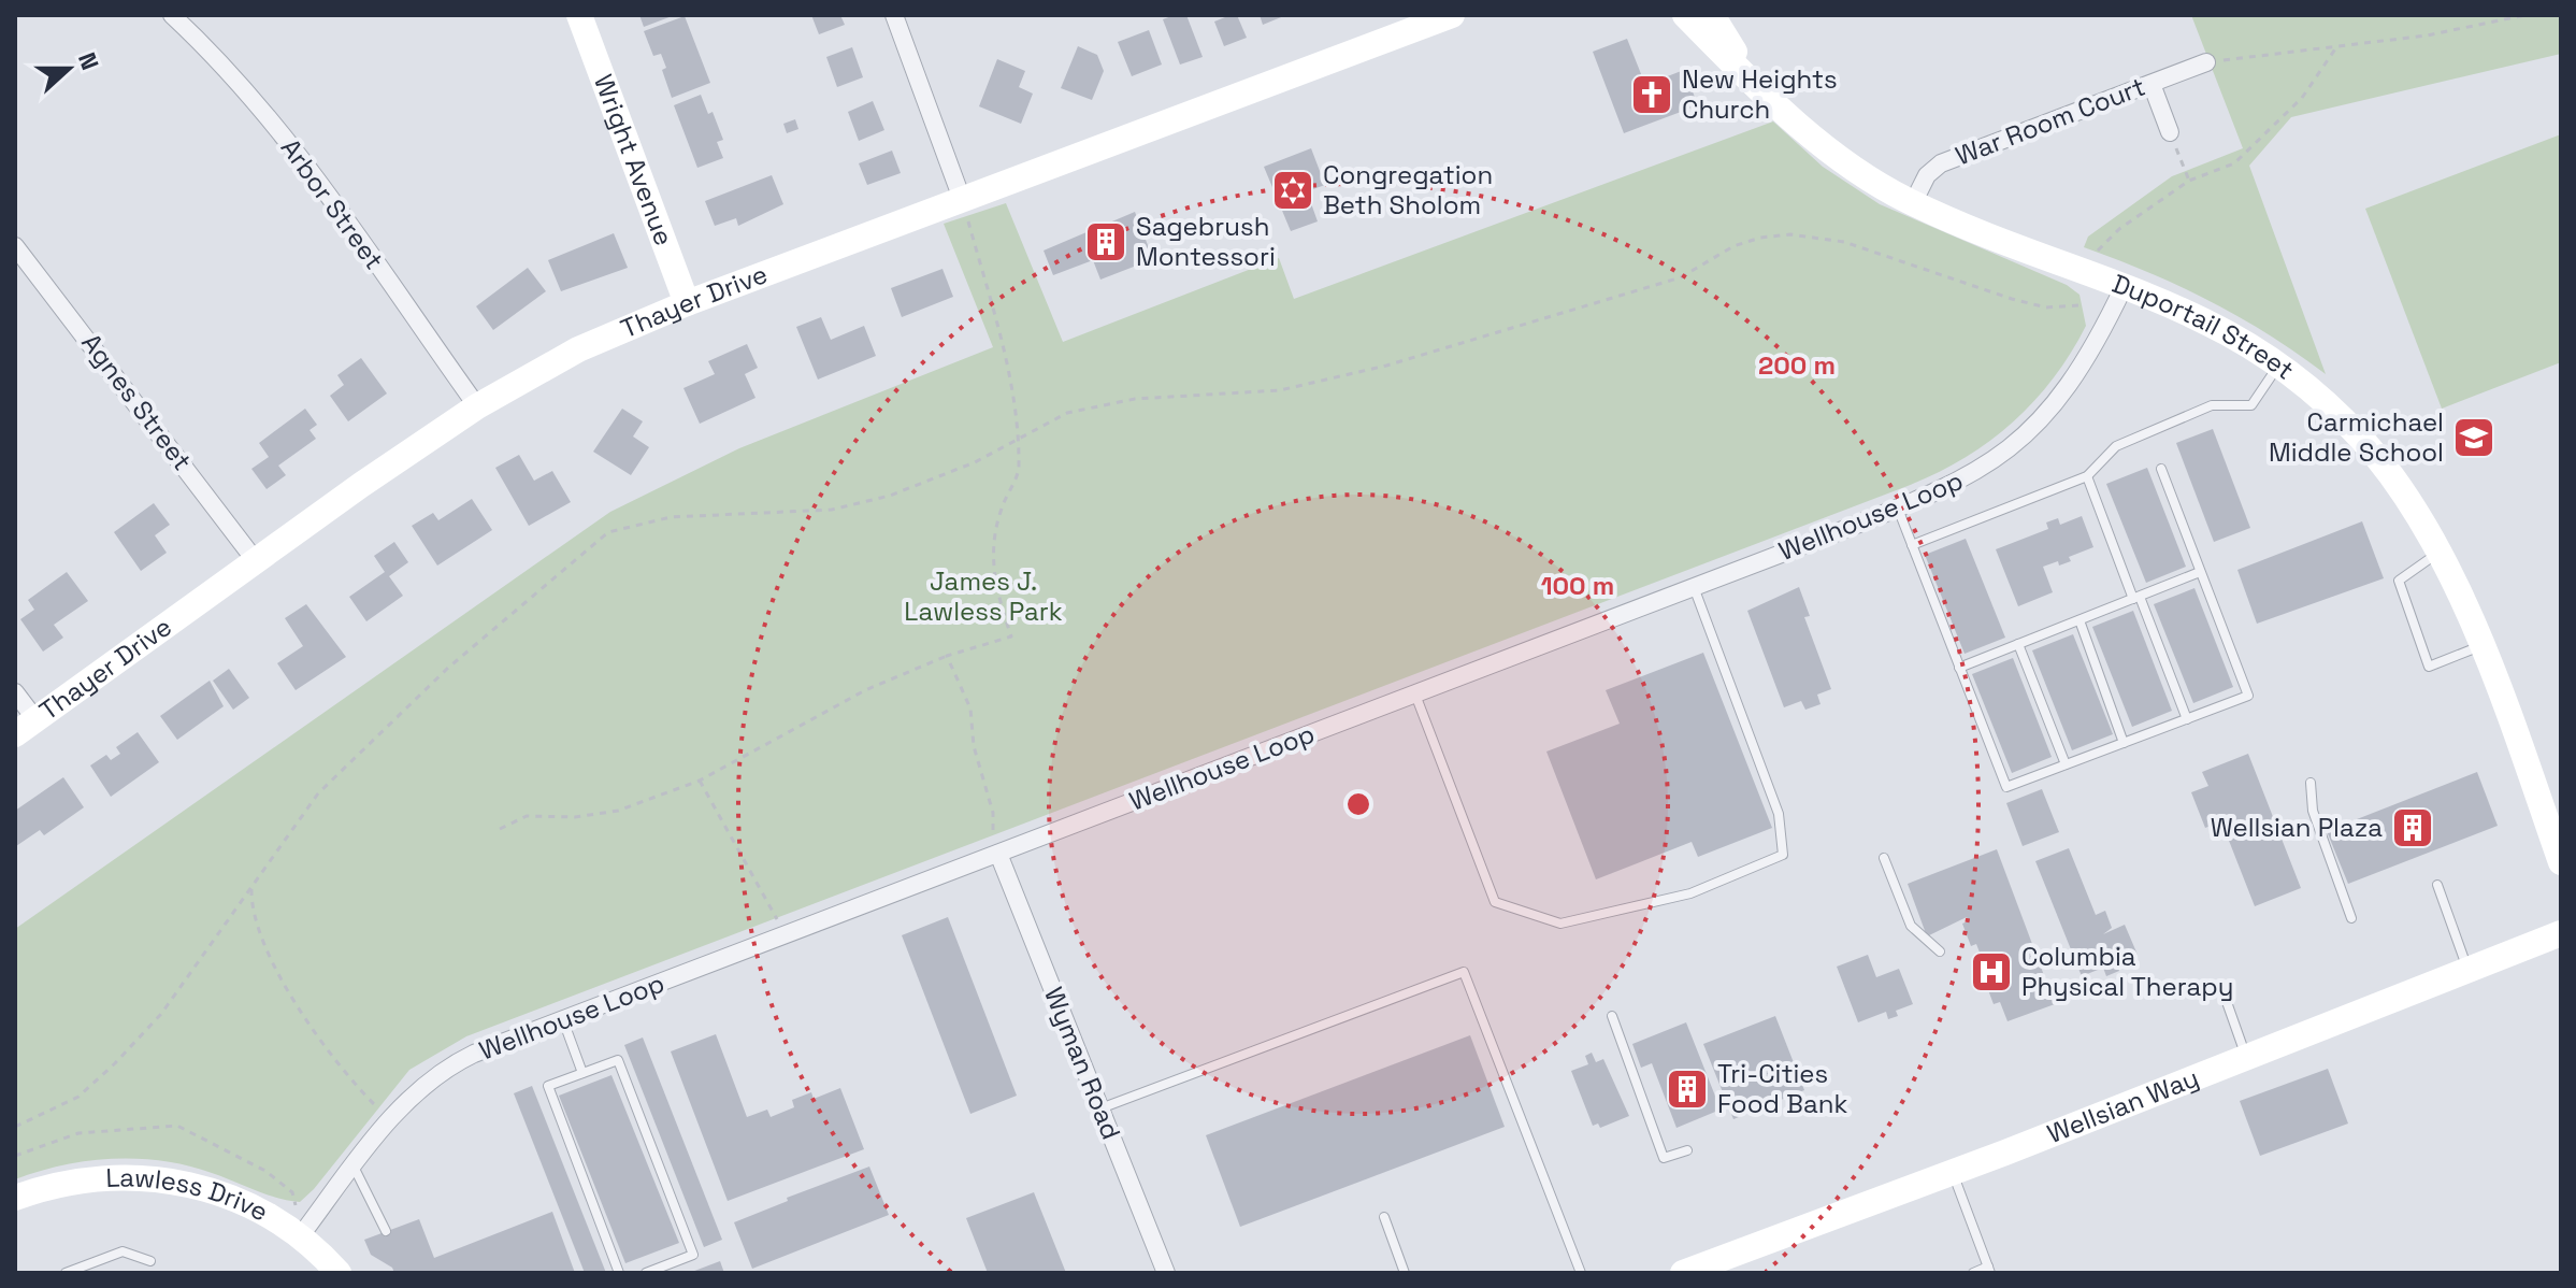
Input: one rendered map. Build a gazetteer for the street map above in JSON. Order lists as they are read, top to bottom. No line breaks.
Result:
{"streets":{"main road":["Wright Avenue","Thayer Drive","Duportail Street","Wellsian Way","Lawless Drive"],"street":["War Room Court","Arbor Street","Agnes Street","Wellhouse Loop","Wyman Road"]},"crossings":[["War Room Court","Duportail Street"],["Wright Avenue","Thayer Drive"],["Arbor Street","Thayer Drive"],["Thayer Drive","Agnes Street"],["Duportail Street","Wellhouse Loop"],["Wellhouse Loop","Wyman Road"],["Wellhouse Loop","Lawless Drive"]],"parks":["James J. Lawless Park"],"places":{"church":["New Heights Church"],"synagogue":["Congregation Beth Sholom"],"building":["Sagebrush Montessori","Wellsian Plaza","Tri-Cities Food Bank"],"school or university":["Carmichael Middle School"],"hospital":["Columbia Physical Therapy"]},"north":"right","rings":["200 m","100 m"]}
